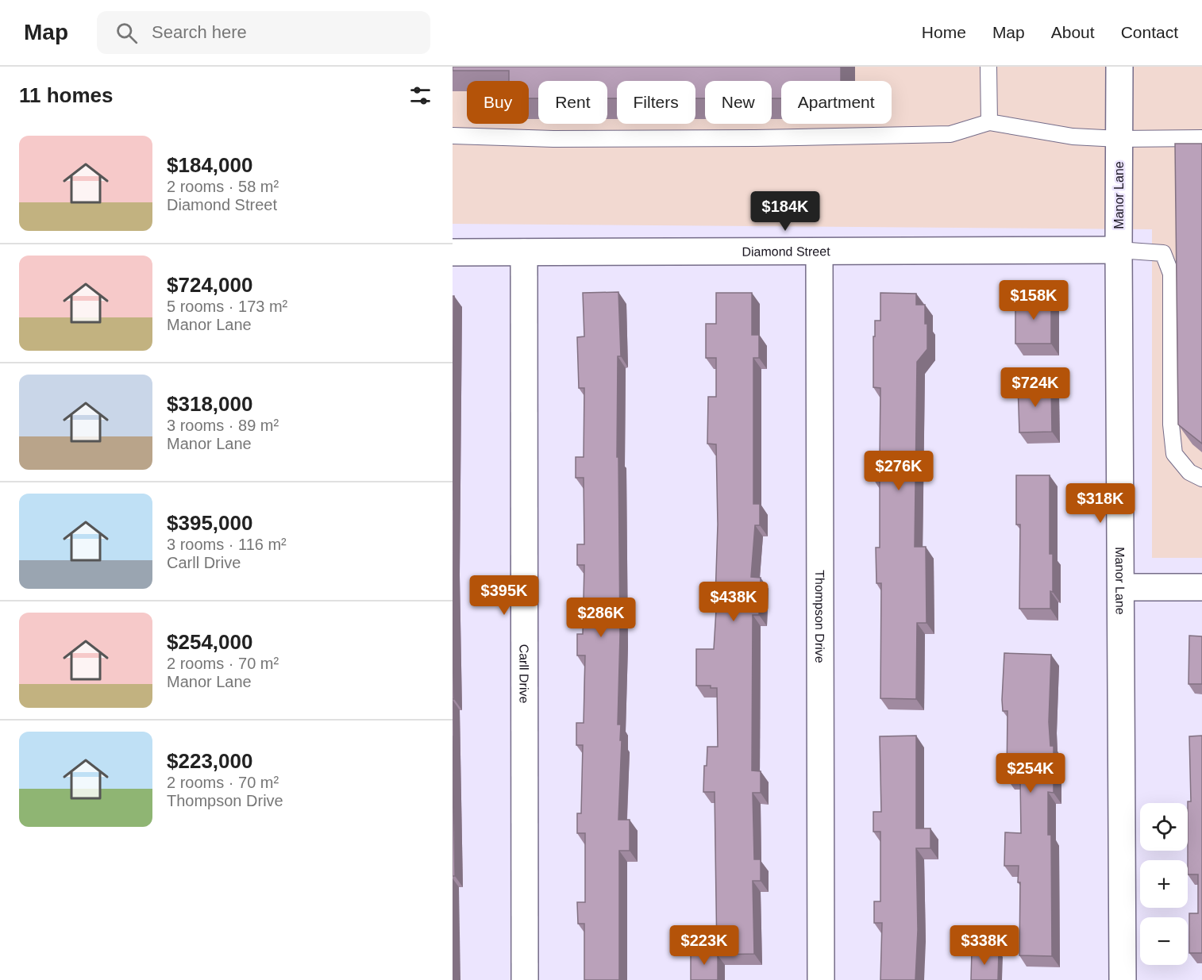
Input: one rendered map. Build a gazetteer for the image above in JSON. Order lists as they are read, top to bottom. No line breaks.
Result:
{"streets":{"street":["Manor Lane","Diamond Street","Thompson Drive","Carll Drive"]},"crossings":[["Manor Lane","Diamond Street"],["Diamond Street","Thompson Drive"],["Diamond Street","Carll Drive"]],"page":{"header":"Map","search":"Search here","nav":["Home","Map","About","Contact"],"heading":"11 homes","chip":["Buy","Rent","Filters","New","Apartment"],"list":[{"name":"$184,000","note":"2 rooms · 58 m² · Diamond Street"},{"name":"$724,000","note":"5 rooms · 173 m² · Manor Lane"},{"name":"$318,000","note":"3 rooms · 89 m² · Manor Lane"},{"name":"$395,000","note":"3 rooms · 116 m² · Carll Drive"},{"name":"$254,000","note":"2 rooms · 70 m² · Manor Lane"},{"name":"$223,000","note":"2 rooms · 70 m² · Thompson Drive"}],"price":["$184K","$158K","$724K","$276K","$318K","$395K","$438K","$286K","$254K","$223K","$338K"],"map_buttons":["+","−"]}}
